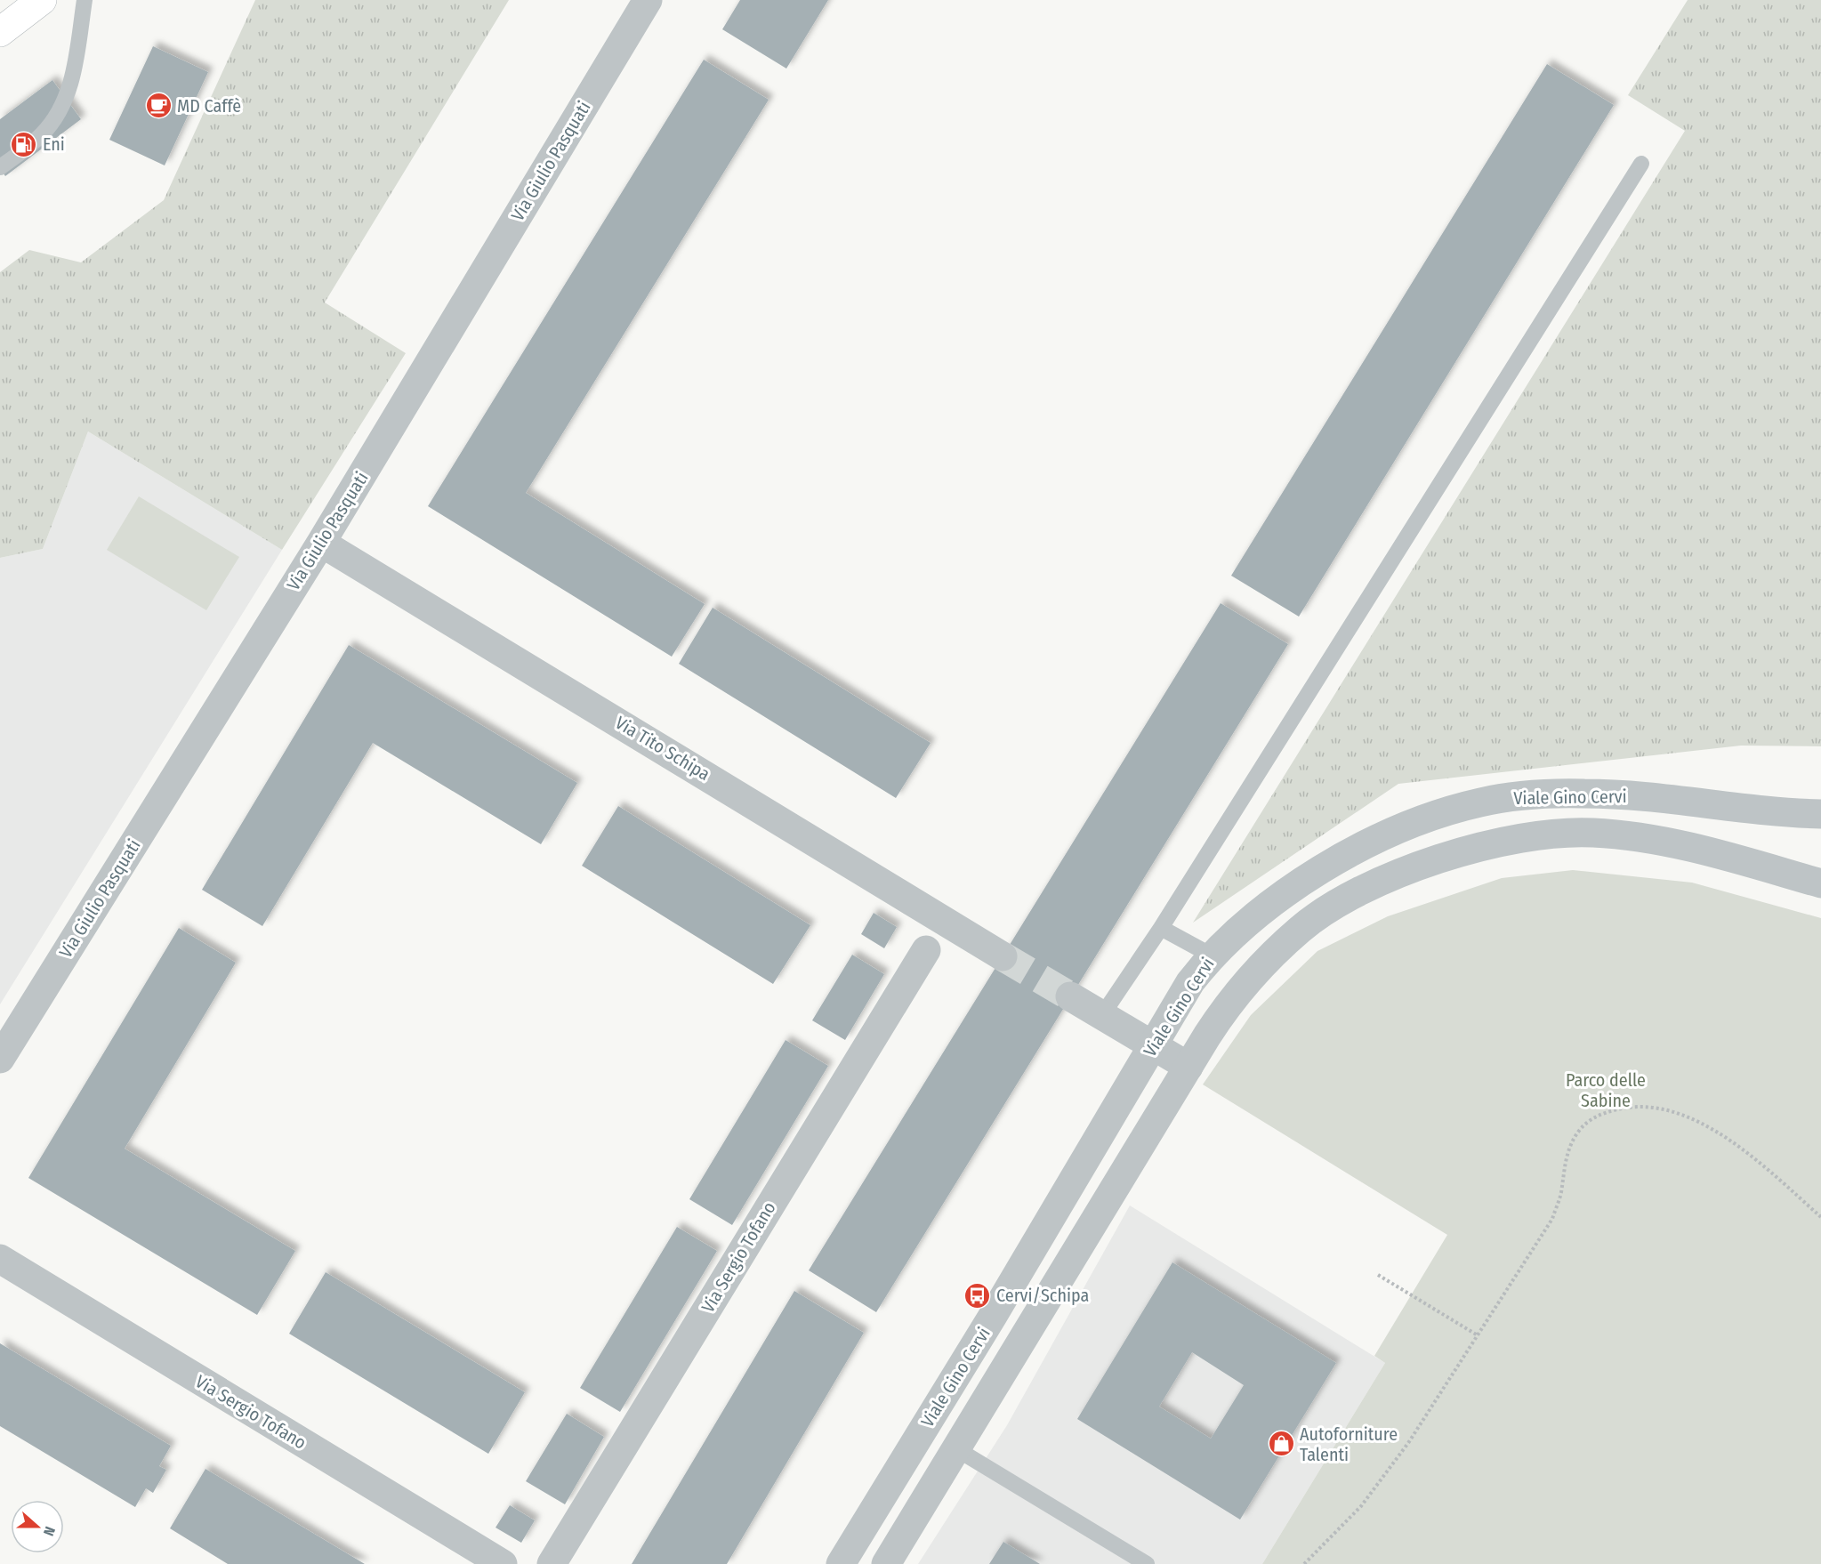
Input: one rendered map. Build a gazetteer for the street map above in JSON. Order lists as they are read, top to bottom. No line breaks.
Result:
{"streets":{"street":["Via Giulio Pasquati","Via Tito Schipa","Viale Gino Cervi","Via Sergio Tofano"]},"crossings":[["Via Giulio Pasquati","Via Tito Schipa"]],"parks":["Parco delle Sabine"],"places":{"cafe":["MD Caffè"],"fuel station":["Eni"],"bus stop":["Cervi/Schipa"],"shop":["Autoforniture Talenti"]},"north":"right"}
